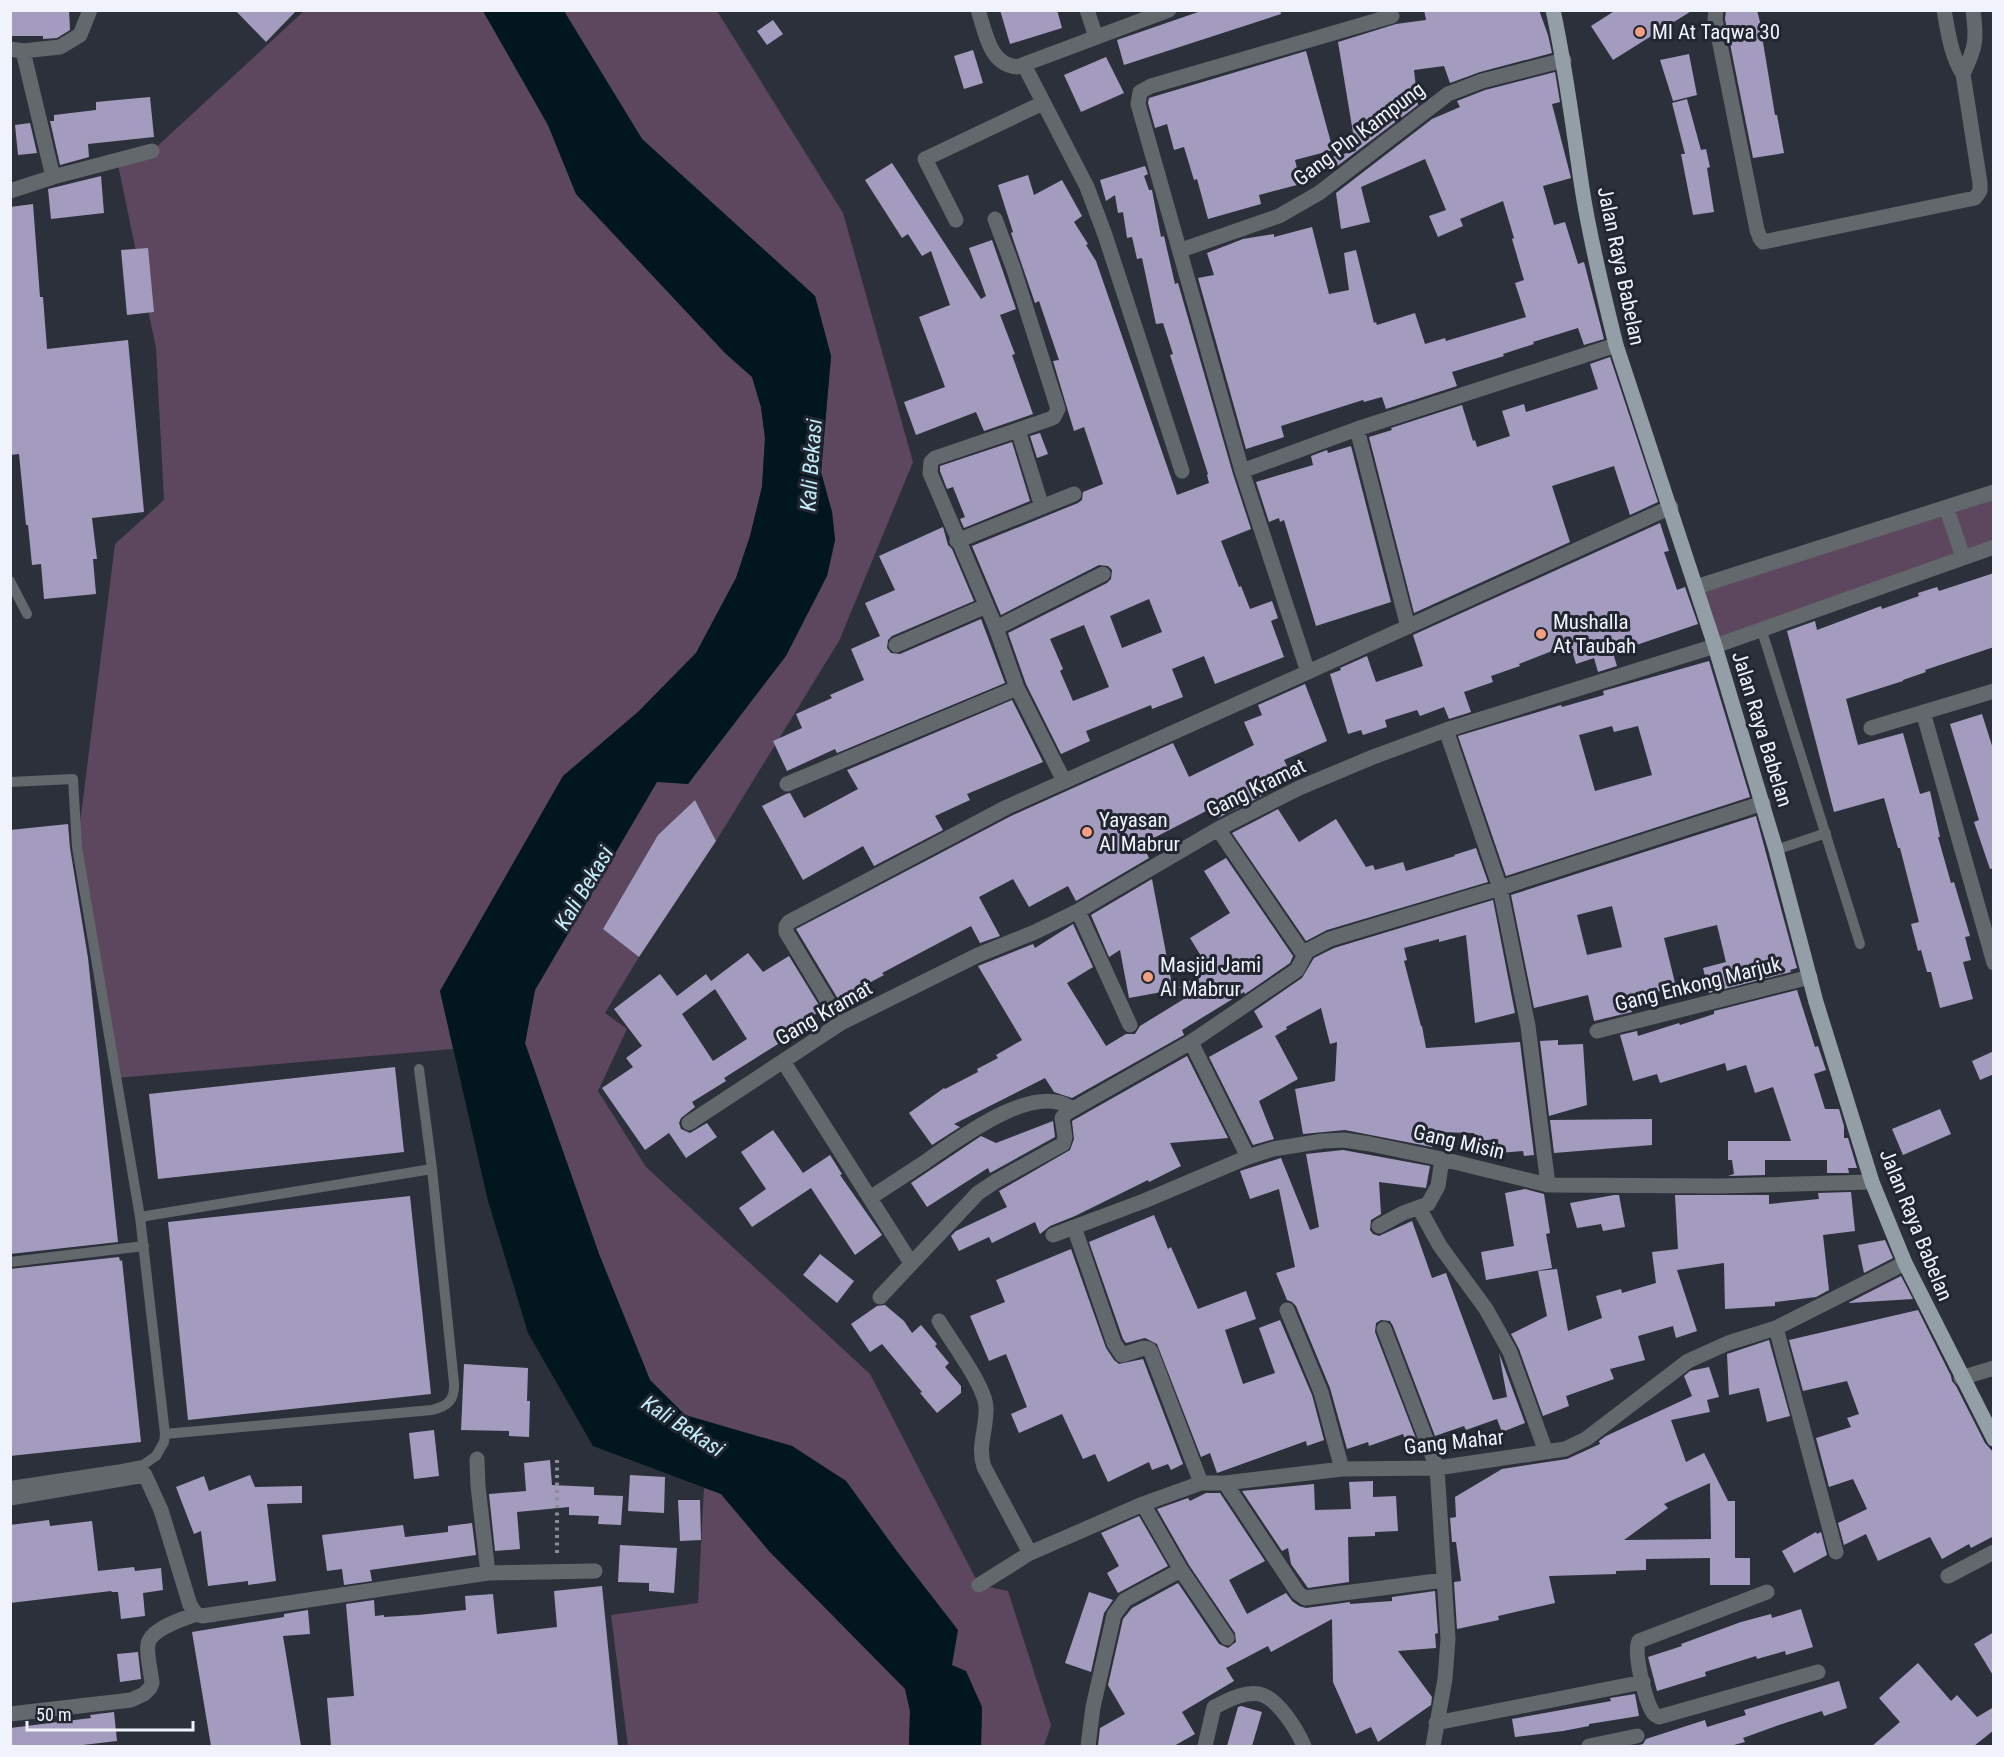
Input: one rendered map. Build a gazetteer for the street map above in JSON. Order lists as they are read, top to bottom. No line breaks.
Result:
{"streets":{"main road":["Jalan Raya Babelan"],"street":["Gang Pln Kampung","Gang Kramat","Gang Enkong Marjuk","Gang Misin","Gang Mahar"]},"crossings":[["Gang Pln Kampung","Jalan Raya Babelan"],["Jalan Raya Babelan","Gang Kramat"],["Jalan Raya Babelan","Gang Enkong Marjuk"],["Jalan Raya Babelan","Gang Misin"],["Jalan Raya Babelan","Gang Mahar"]],"water":["Kali Bekasi"],"places":["MI At Taqwa 30","Mushalla At Taubah","Yayasan Al Mabrur","Masjid Jami Al Mabrur"],"scale_bar":"50 m"}
